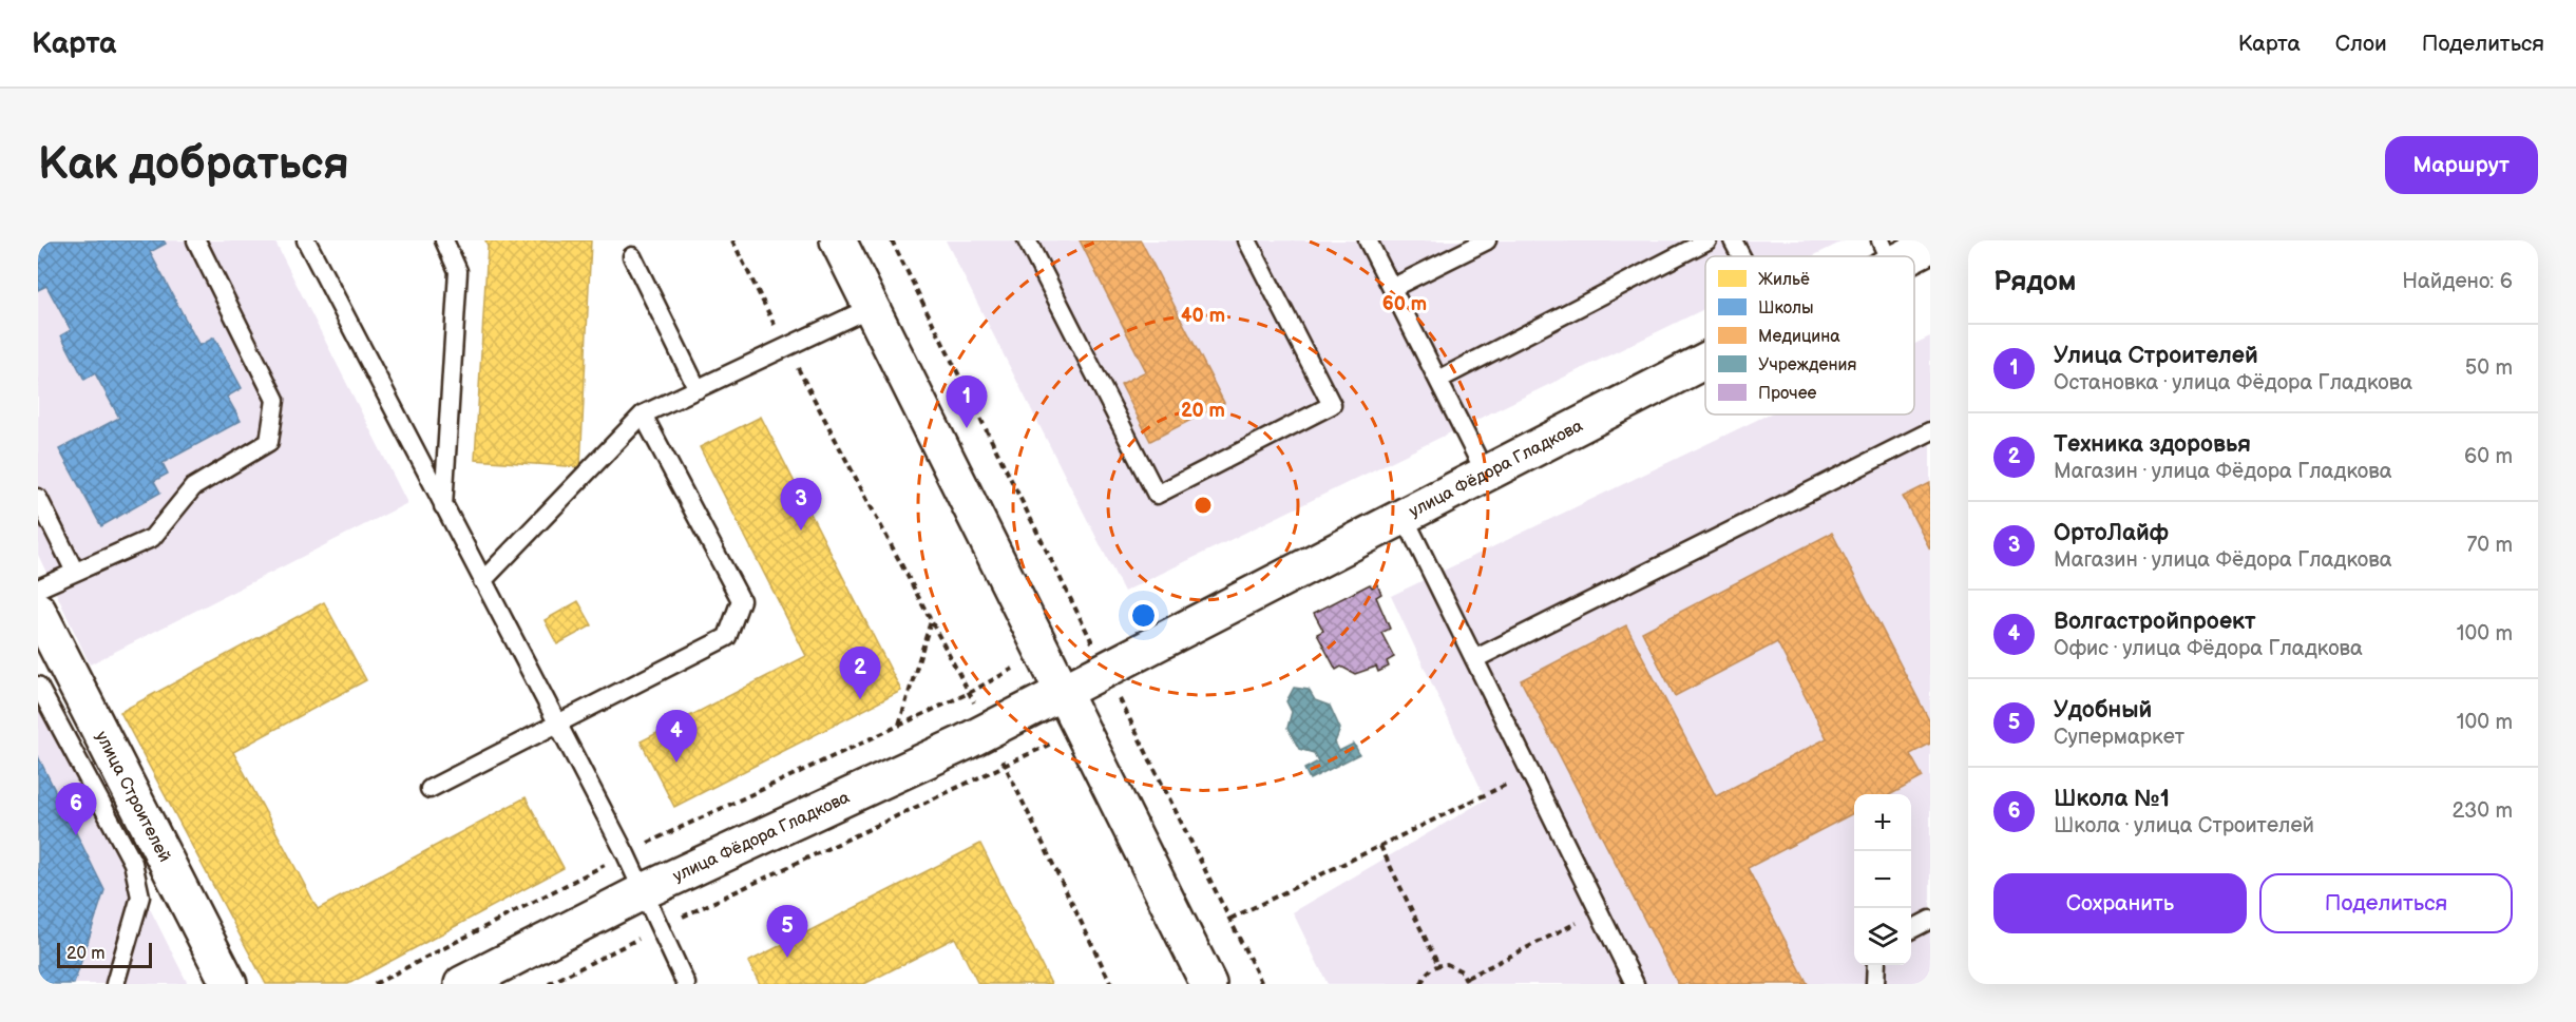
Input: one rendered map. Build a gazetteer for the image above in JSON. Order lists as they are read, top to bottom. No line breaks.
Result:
{"streets":{"street":["улица Фёдора Гладкова","улица Строителей"]},"legend":["Жильё","Школы","Медицина","Учреждения","Прочее"],"scale_bar":"20 m","page":{"header":"Карта","nav":["Карта","Слои","Поделиться"],"buttons":["Маршрут",["Сохранить","Поделиться"]],"title":"Как добраться","heading":["Рядом","Найдено: 6"],"list":[{"mark":"1","name":"Улица Строителей","note":"Остановка · улица Фёдора Гладкова","value":"50 m"},{"mark":"2","name":"Техника здоровья","note":"Магазин · улица Фёдора Гладкова","value":"60 m"},{"mark":"3","name":"ОртоЛайф","note":"Магазин · улица Фёдора Гладкова","value":"70 m"},{"mark":"4","name":"Волгастройпроект","note":"Офис · улица Фёдора Гладкова","value":"100 m"},{"mark":"5","name":"Удобный","note":"Супермаркет","value":"100 m"},{"mark":"6","name":"Школа №1","note":"Школа · улица Строителей","value":"230 m"}],"pins":["1","3","2","4","6","5"],"map_buttons":["+","−"],"scale":"20 m"},"rings":["60 m","40 m","20 m"]}
